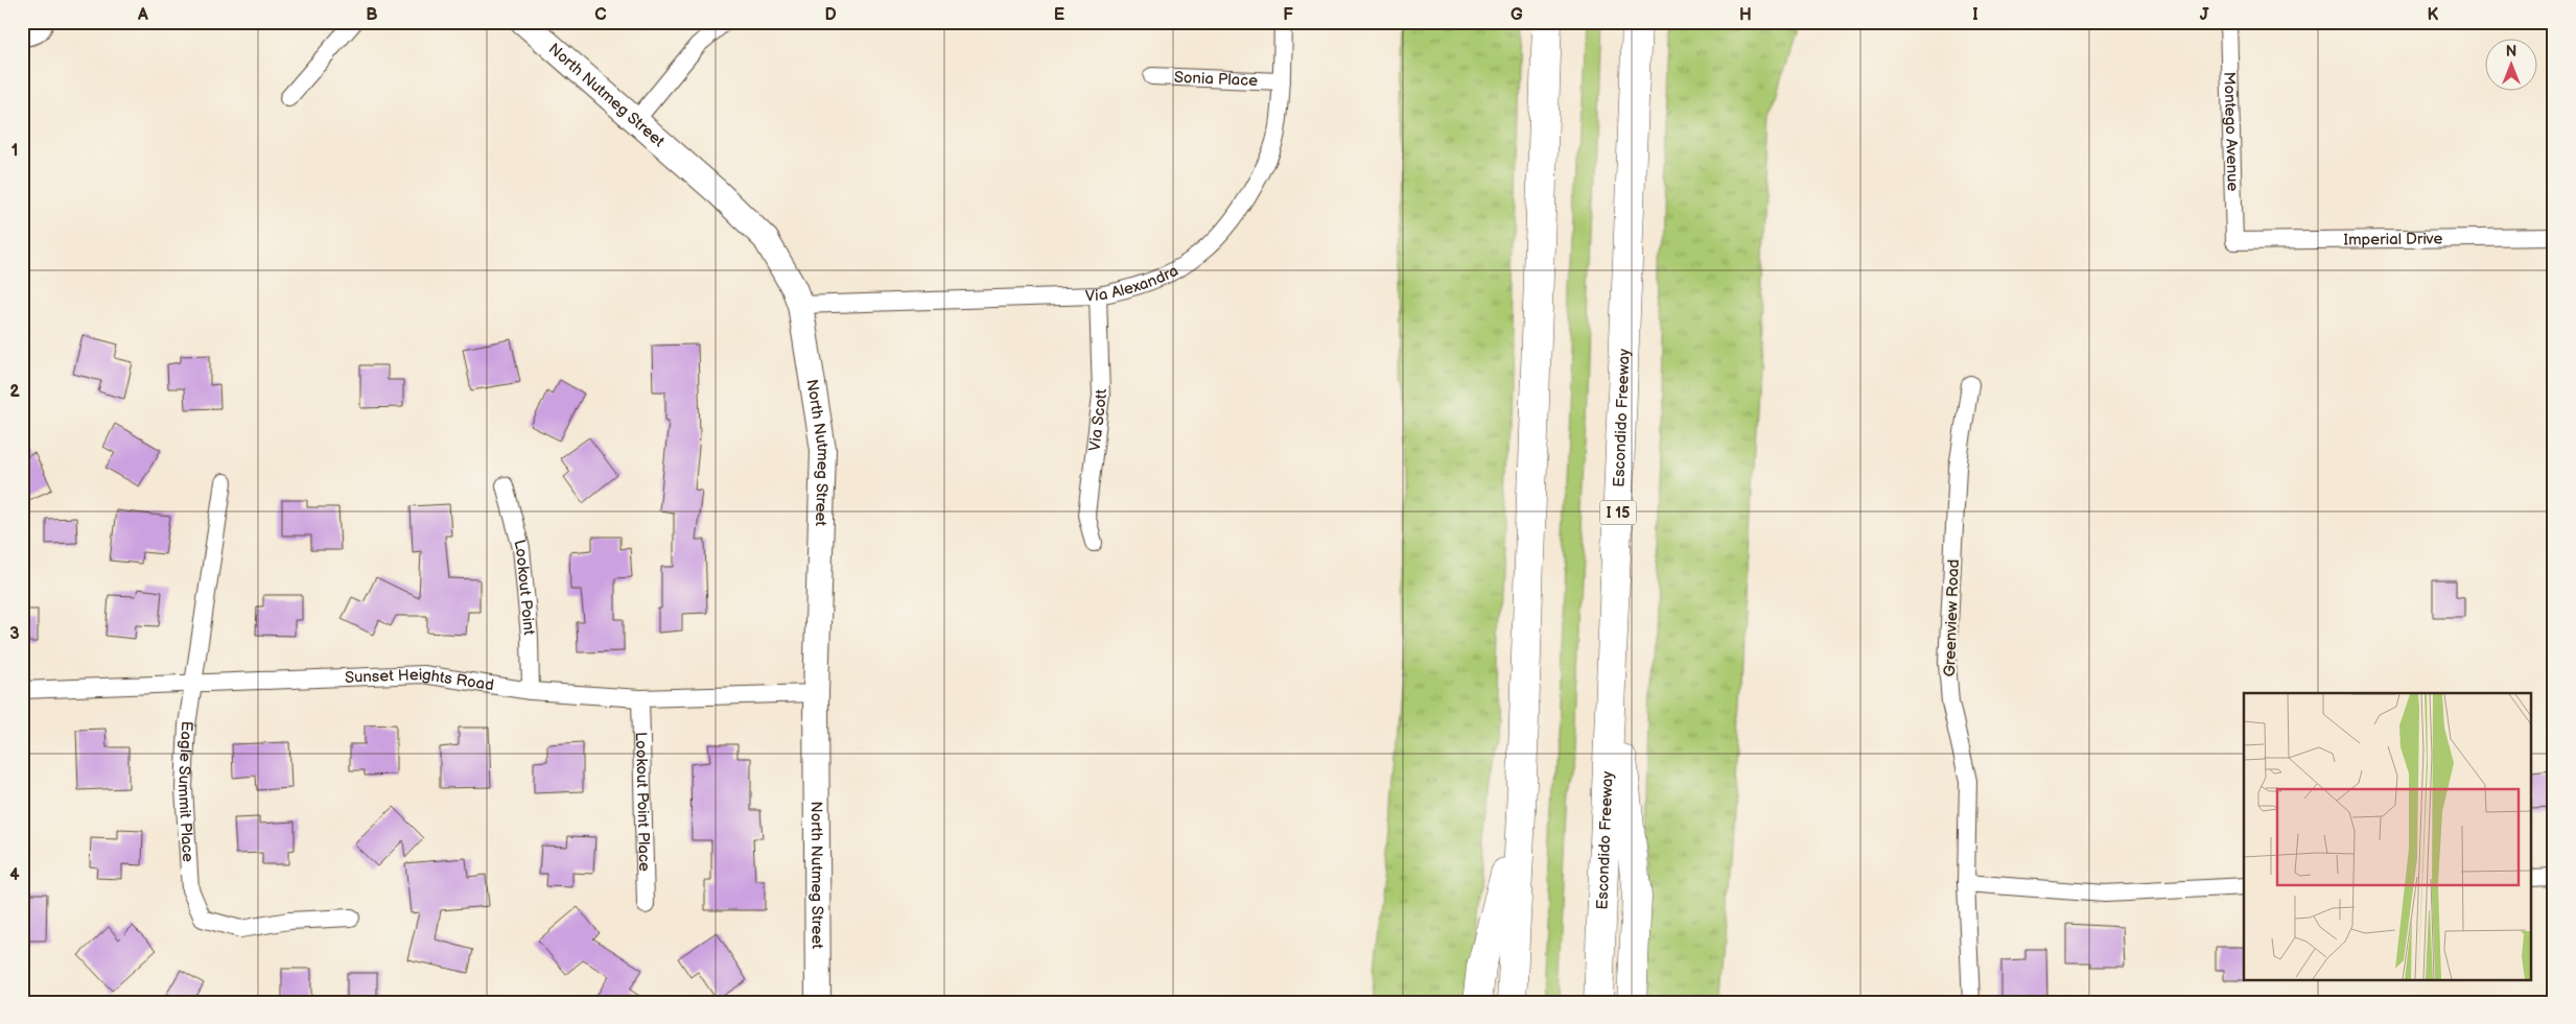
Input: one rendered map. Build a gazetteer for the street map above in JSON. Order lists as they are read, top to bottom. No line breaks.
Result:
{"streets":{"highway":["Escondido Freeway","I 15"],"street":["Sonia Place","North Nutmeg Street","Montego Avenue","Imperial Drive","Via Alexandra","Via Scott","Lookout Point","Greenview Road","Sunset Heights Road","Eagle Summit Place","Lookout Point Place"]},"crossings":[["Sonia Place","Via Alexandra"],["North Nutmeg Street","Via Alexandra"],["North Nutmeg Street","Sunset Heights Road"],["Montego Avenue","Imperial Drive"],["Via Alexandra","Via Scott"],["Lookout Point","Sunset Heights Road"],["Sunset Heights Road","Eagle Summit Place"],["Sunset Heights Road","Lookout Point Place"]],"north":"top","grid":{"columns":["A","B","C","D","E","F","G","H","I","J","K"],"rows":["1","2","3","4"]}}
